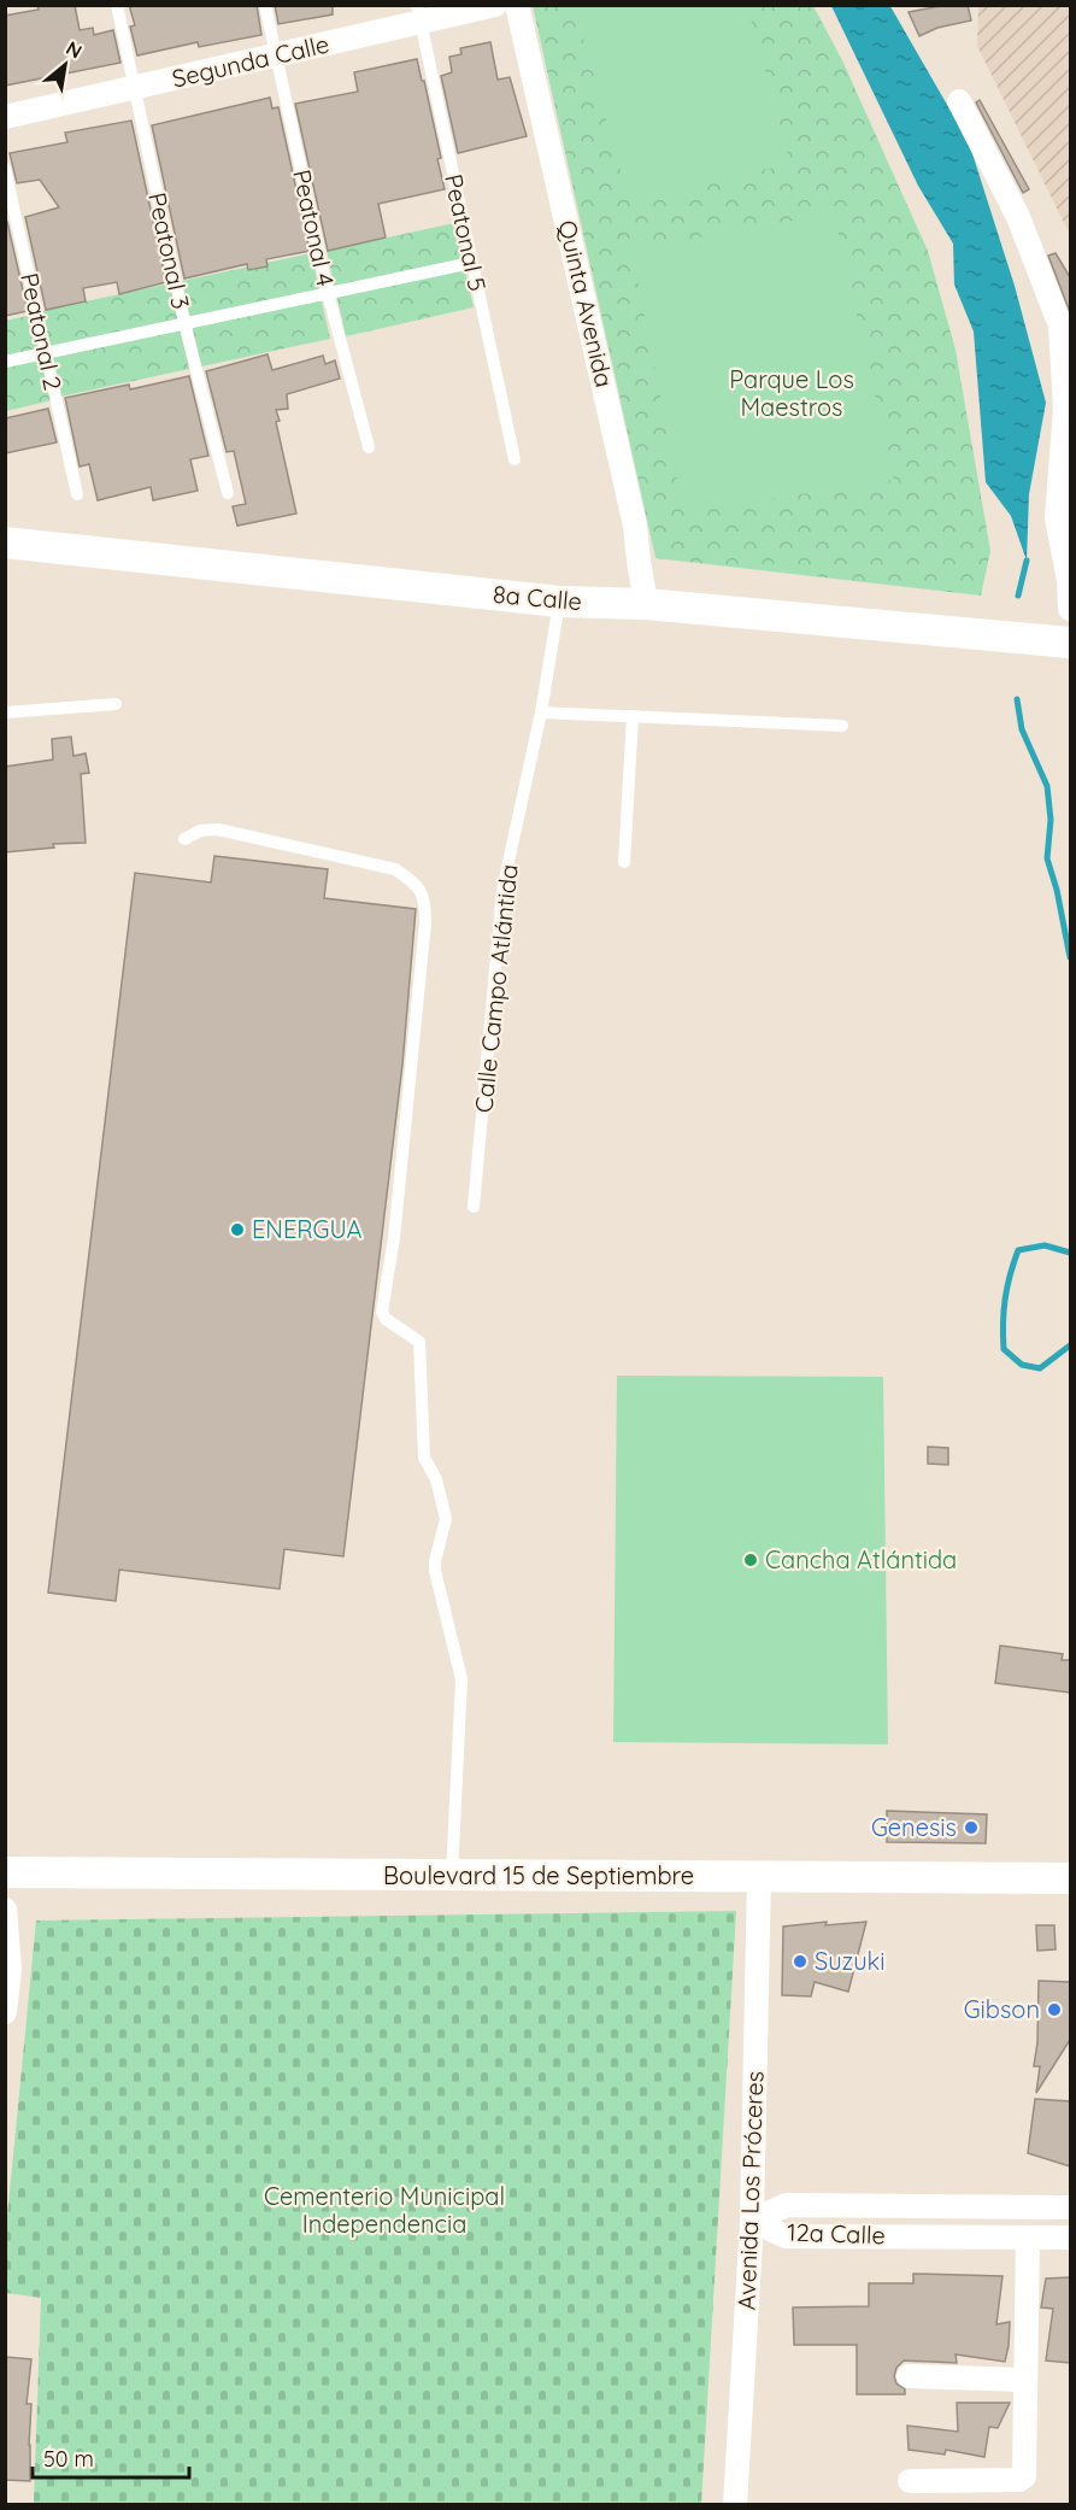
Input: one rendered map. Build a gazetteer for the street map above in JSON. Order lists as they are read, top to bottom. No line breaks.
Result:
{"streets":{"street":["Segunda Calle","Quinta Avenida","8a Calle","Boulevard 15 de Septiembre","Avenida Los Próceres","12a Calle"],"lane":["Peatonal 4","Peatonal 5","Peatonal 3","Peatonal 2","Calle Campo Atlántida"]},"crossings":[["Segunda Calle","Peatonal 4"],["Segunda Calle","Peatonal 5"],["Segunda Calle","Peatonal 3"],["Quinta Avenida","8a Calle"],["8a Calle","Calle Campo Atlántida"],["Boulevard 15 de Septiembre","Avenida Los Próceres"],["Avenida Los Próceres","12a Calle"]],"parks":["Parque Los Maestros","Cementerio Municipal Independencia"],"places":["ENERGUA","Cancha Atlántida","Genesis","Suzuki","Gibson"],"scale_bar":"50 m","north":"top right"}
